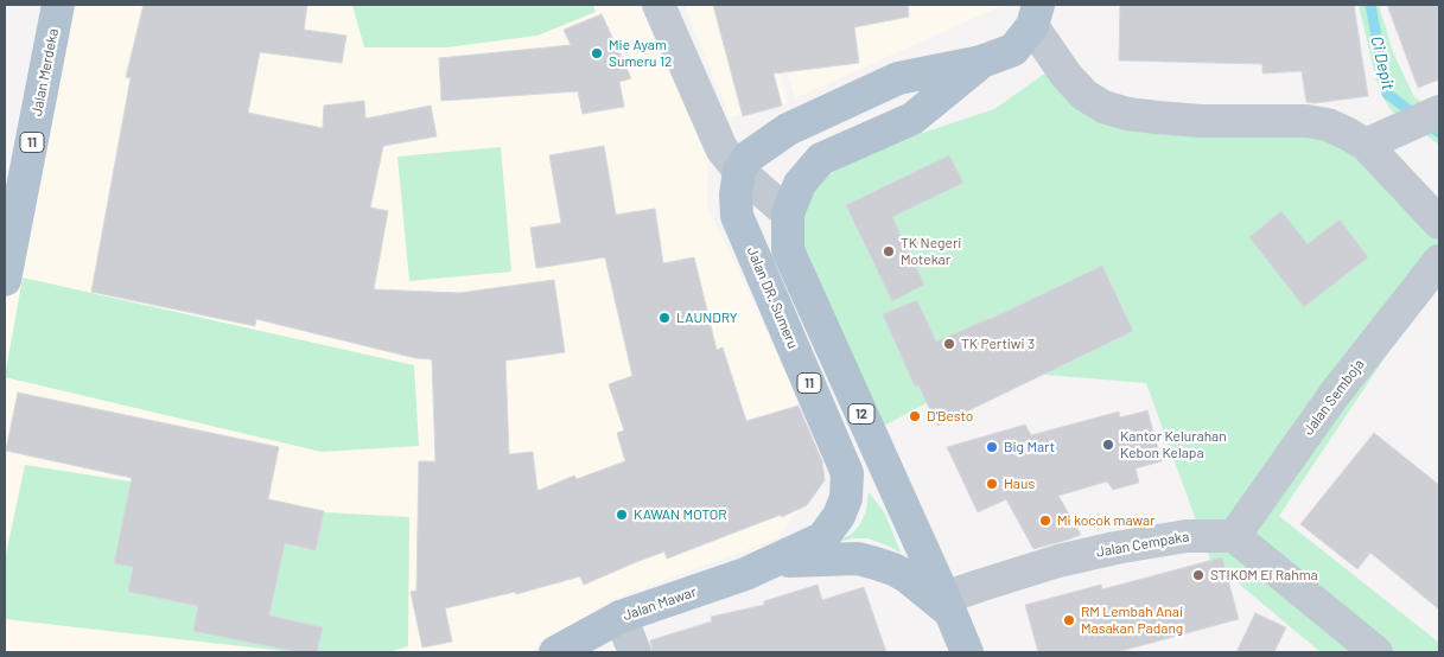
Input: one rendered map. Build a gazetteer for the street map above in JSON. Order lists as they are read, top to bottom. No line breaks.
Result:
{"streets":{"main road":["Jalan Merdeka","11","Jalan DR. Sumeru","12","Jalan Mawar"],"street":["Jalan Semboja","Jalan Cempaka"]},"crossings":[["Jalan DR. Sumeru","Jalan Mawar"],["Jalan Semboja","Jalan Cempaka"],["12","Jalan Cempaka"]],"water":["Ci Depit"],"places":["Mie Ayam Sumeru 12","TK Negeri Motekar","LAUNDRY","TK Pertiwi 3","D'Besto","Kantor Kelurahan Kebon Kelapa","Big Mart","Haus","KAWAN MOTOR","Mi kocok mawar","STIKOM El Rahma","RM Lembah Anai Masakan Padang"]}
